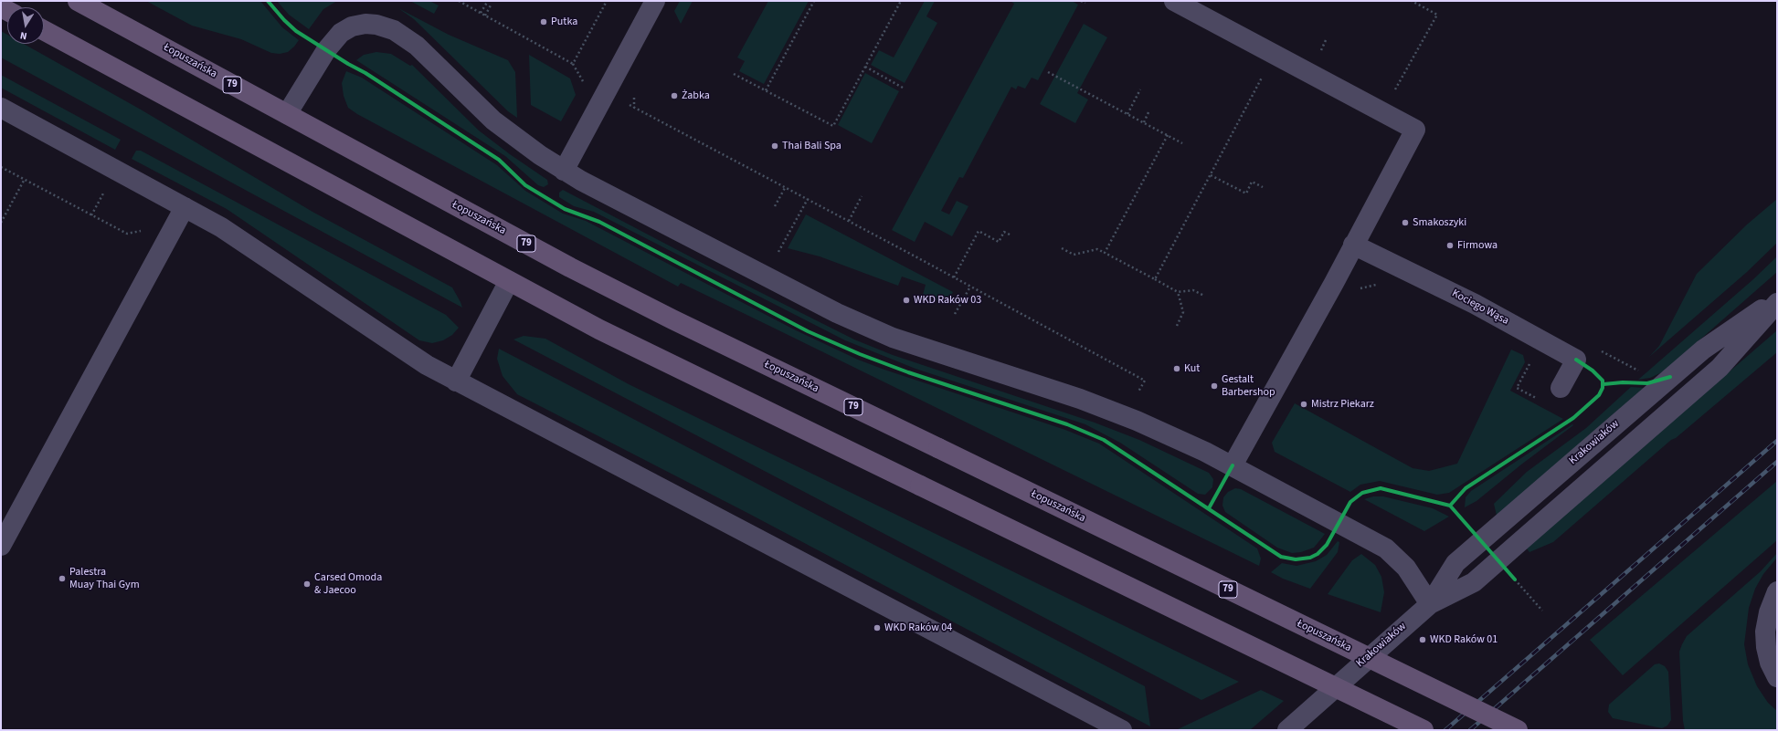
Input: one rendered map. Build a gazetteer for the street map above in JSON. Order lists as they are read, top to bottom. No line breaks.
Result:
{"streets":{"main road":["Łopuszańska","79"],"street":["Kociego Wąsa","Krakowiaków"]},"places":["Putka","Żabka","Thai Bali Spa","Smakoszyki","Firmowa","WKD Raków 03","Kut","Gestalt Barbershop","Mistrz Piekarz","Palestra Muay Thai Gym","Carsed Omoda & Jaecoo","WKD Raków 04","WKD Raków 01"],"north":"bottom"}
